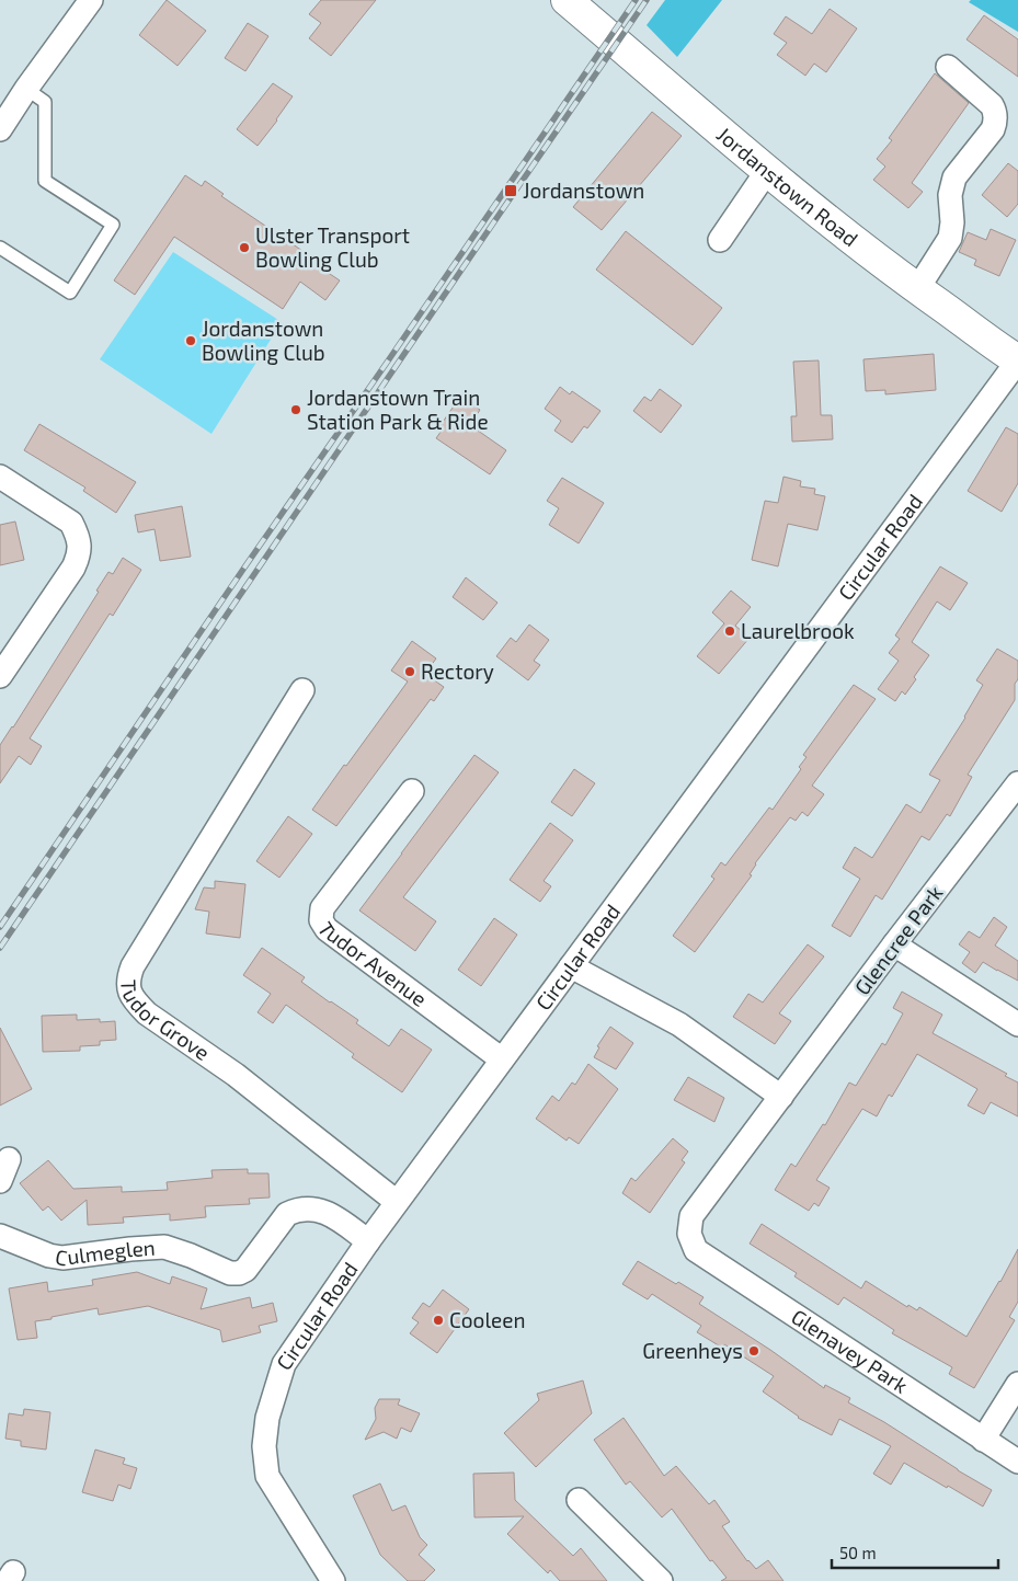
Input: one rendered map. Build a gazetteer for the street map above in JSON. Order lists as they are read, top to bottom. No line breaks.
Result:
{"streets":{"street":["Jordanstown Road","Circular Road","Glencree Park","Tudor Avenue","Tudor Grove","Culmeglen","Glenavey Park"]},"crossings":[["Jordanstown Road","Circular Road"],["Circular Road","Tudor Avenue"],["Circular Road","Tudor Grove"],["Circular Road","Culmeglen"],["Glencree Park","Glenavey Park"]],"places":{"transit":["Jordanstown"],"other":["Ulster Transport Bowling Club","Jordanstown Bowling Club","Jordanstown Train Station Park & Ride","Laurelbrook","Rectory","Cooleen","Greenheys"]},"scale_bar":"50 m"}
